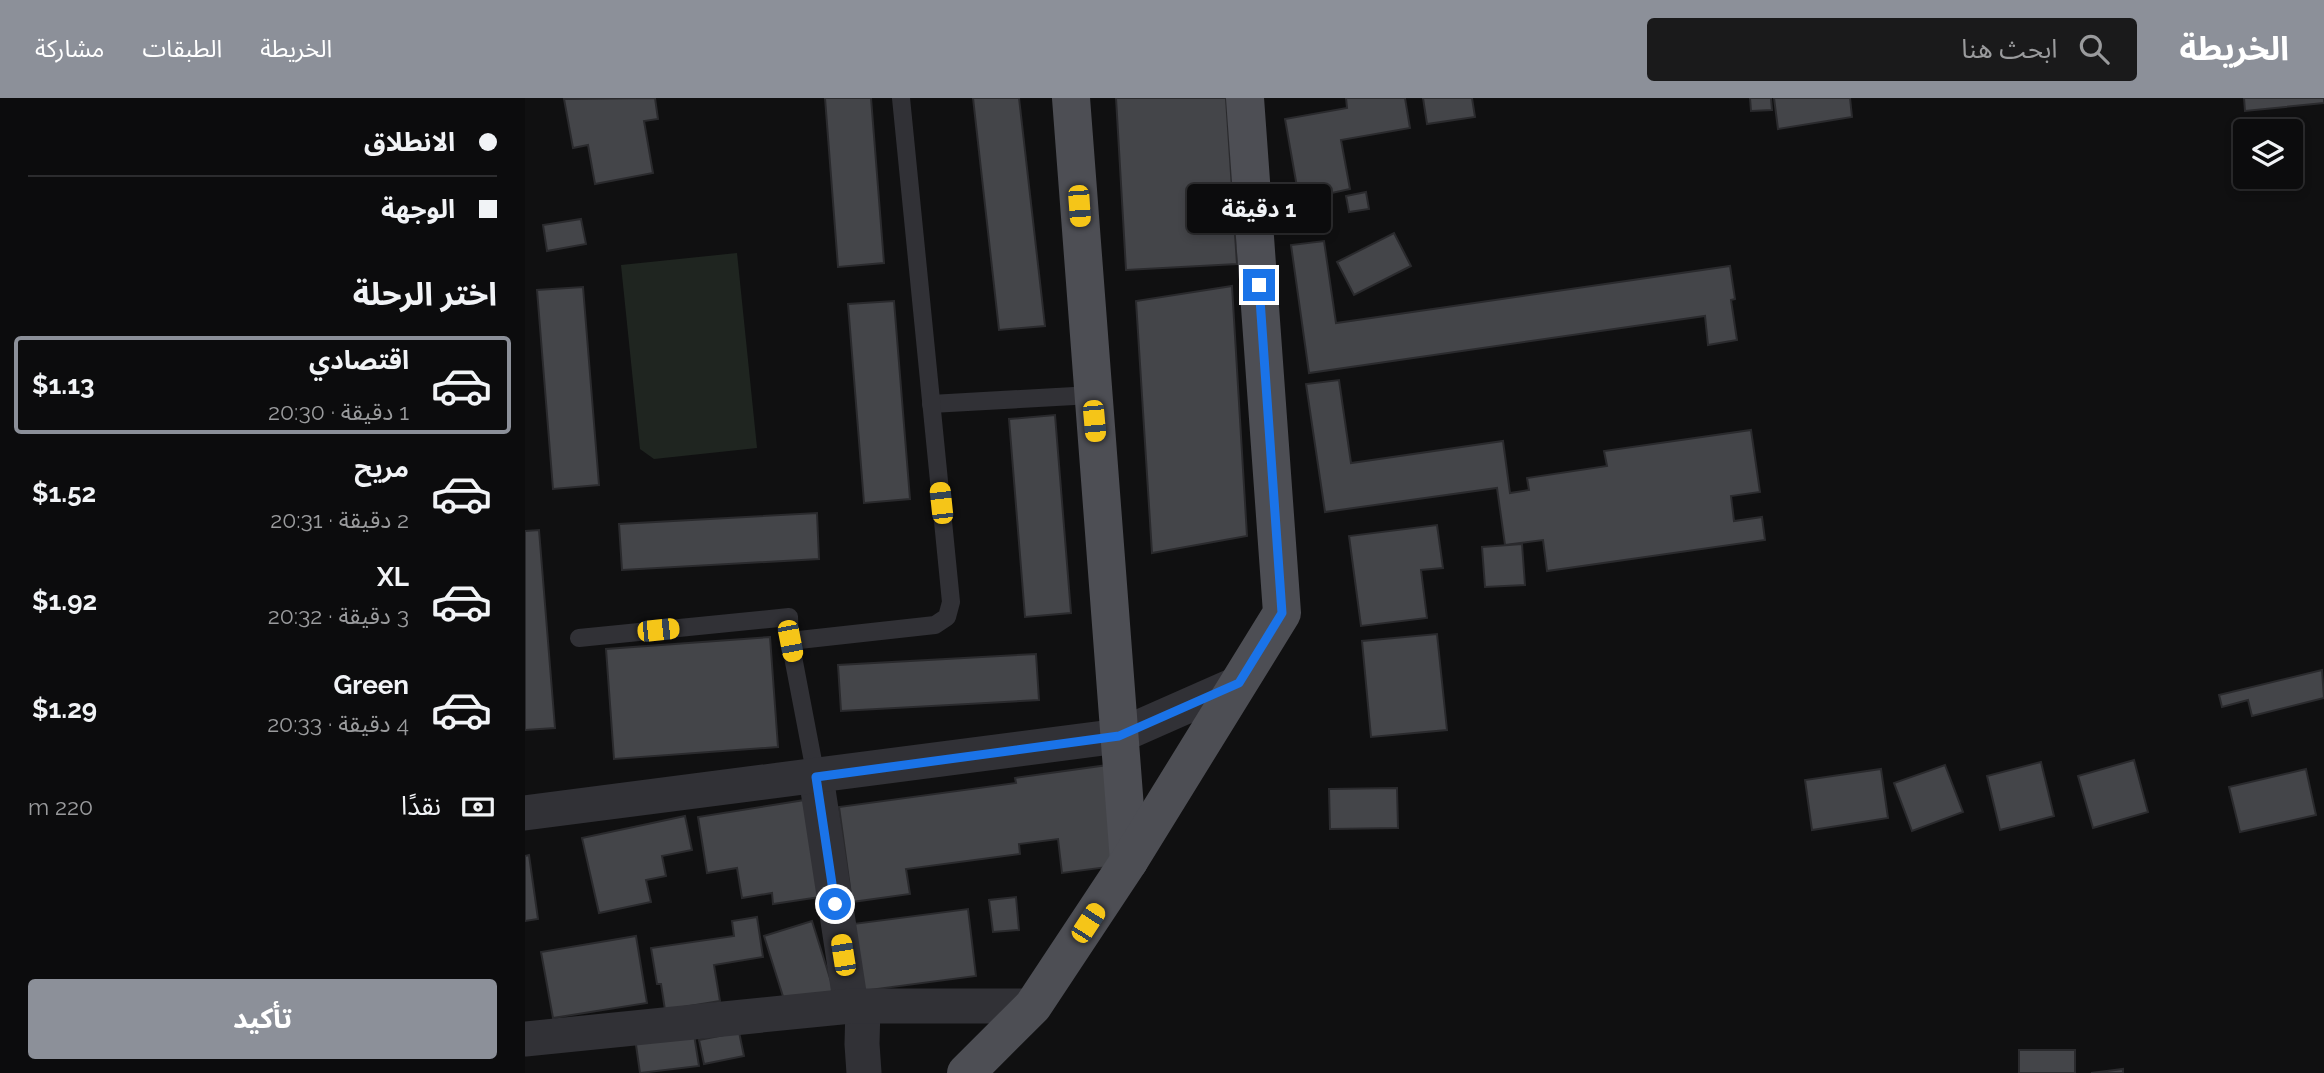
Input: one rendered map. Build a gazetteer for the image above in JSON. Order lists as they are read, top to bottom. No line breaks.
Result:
{"page":{"header":"الخريطة","search":"ابحث هنا","nav":["الخريطة","الطبقات","مشاركة"],"banner":["الانطلاق","الوجهة"],"bubble":"1 دقيقة","heading":"اختر الرحلة","list":[{"name":"اقتصادي","note":"1 دقيقة · 20:30","value":"$1.13"},{"name":"مريح","note":"2 دقيقة · 20:31","value":"$1.52"},{"name":"XL","note":"3 دقيقة · 20:32","value":"$1.92"},{"name":"Green","note":"4 دقيقة · 20:33","value":"$1.29"}],"pay":["نقدًا","220 m"],"buttons":"تأكيد"}}
